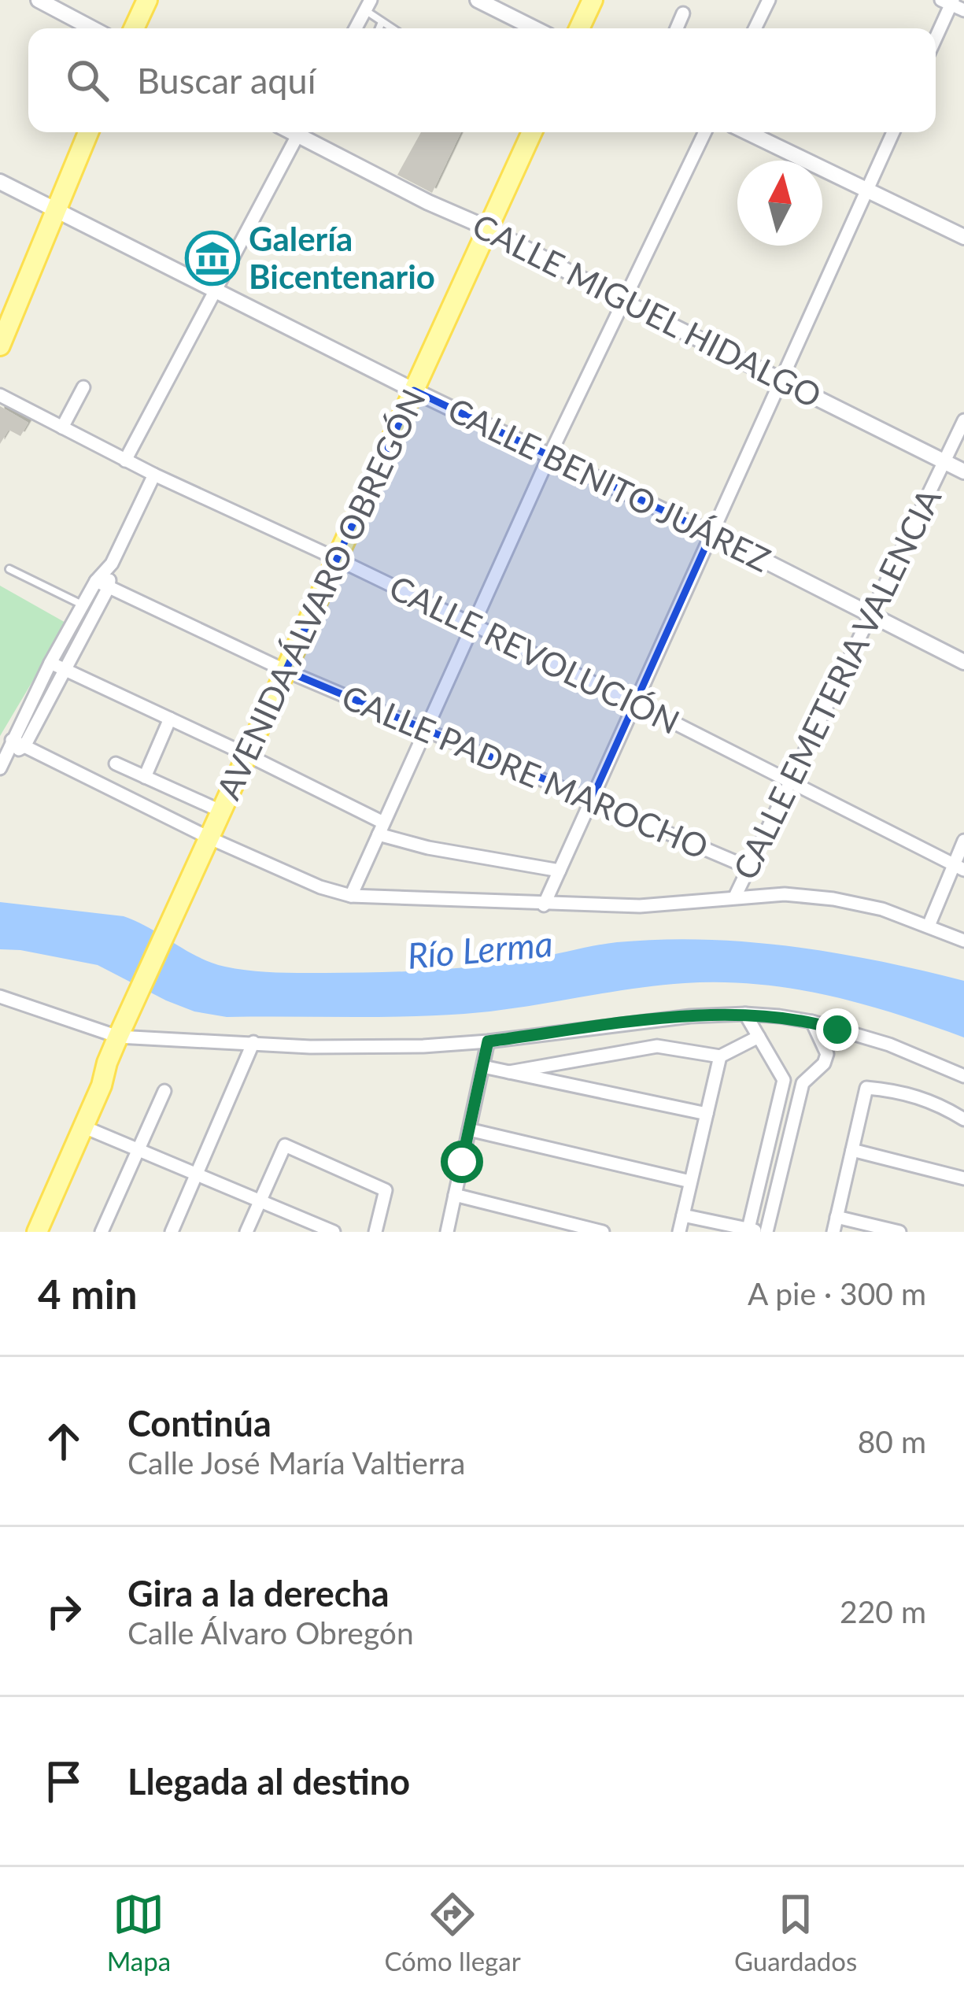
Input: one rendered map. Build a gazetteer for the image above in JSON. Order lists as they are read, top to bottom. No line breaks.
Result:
{"streets":{"main road":["AVENIDA ÁLVARO OBREGÓN"],"street":["CALLE MIGUEL HIDALGO","CALLE BENITO JUÁREZ","CALLE REVOLUCIÓN","CALLE EMETERIA VALENCIA","CALLE PADRE MAROCHO"]},"crossings":[["CALLE MIGUEL HIDALGO","AVENIDA ÁLVARO OBREGÓN"],["CALLE MIGUEL HIDALGO","CALLE EMETERIA VALENCIA"],["CALLE BENITO JUÁREZ","AVENIDA ÁLVARO OBREGÓN"],["CALLE BENITO JUÁREZ","CALLE EMETERIA VALENCIA"],["AVENIDA ÁLVARO OBREGÓN","CALLE REVOLUCIÓN"],["AVENIDA ÁLVARO OBREGÓN","CALLE PADRE MAROCHO"],["CALLE REVOLUCIÓN","CALLE EMETERIA VALENCIA"],["CALLE EMETERIA VALENCIA","CALLE PADRE MAROCHO"]],"water":["Río Lerma"],"places":{"museum":["Galería Bicentenario"]},"north":"top","page":{"search":"Buscar aquí","heading":["4 min","A pie · 300 m"],"list":[["Continúa","Calle José María Valtierra","80 m"],["Gira a la derecha","Calle Álvaro Obregón","220 m"],"Llegada al destino"],"nav":["Mapa","Cómo llegar","Guardados"]}}
